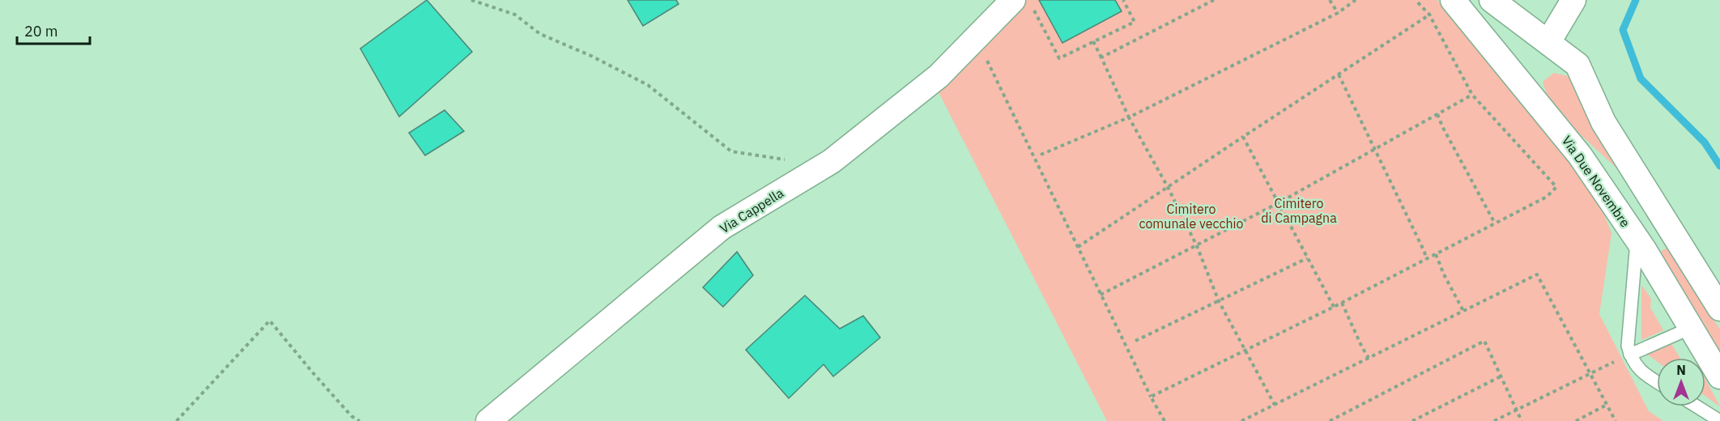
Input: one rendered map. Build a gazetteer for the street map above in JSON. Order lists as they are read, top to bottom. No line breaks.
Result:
{"streets":{"street":["Via Due Novembre","Via Cappella"]},"parks":["Cimitero di Campagna","Cimitero comunale vecchio"],"scale_bar":"20 m","north":"top"}
